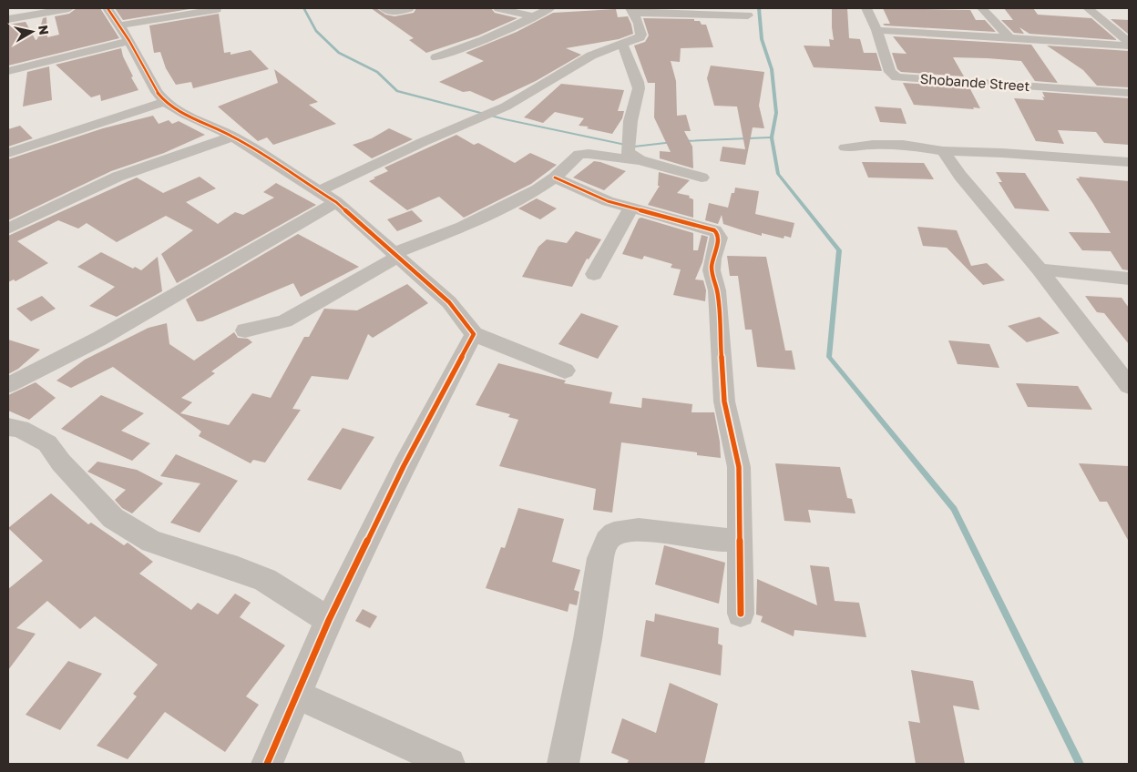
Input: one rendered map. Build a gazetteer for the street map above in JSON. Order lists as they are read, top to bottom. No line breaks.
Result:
{"streets":{"street":["Shobande Street"]},"north":"right"}
